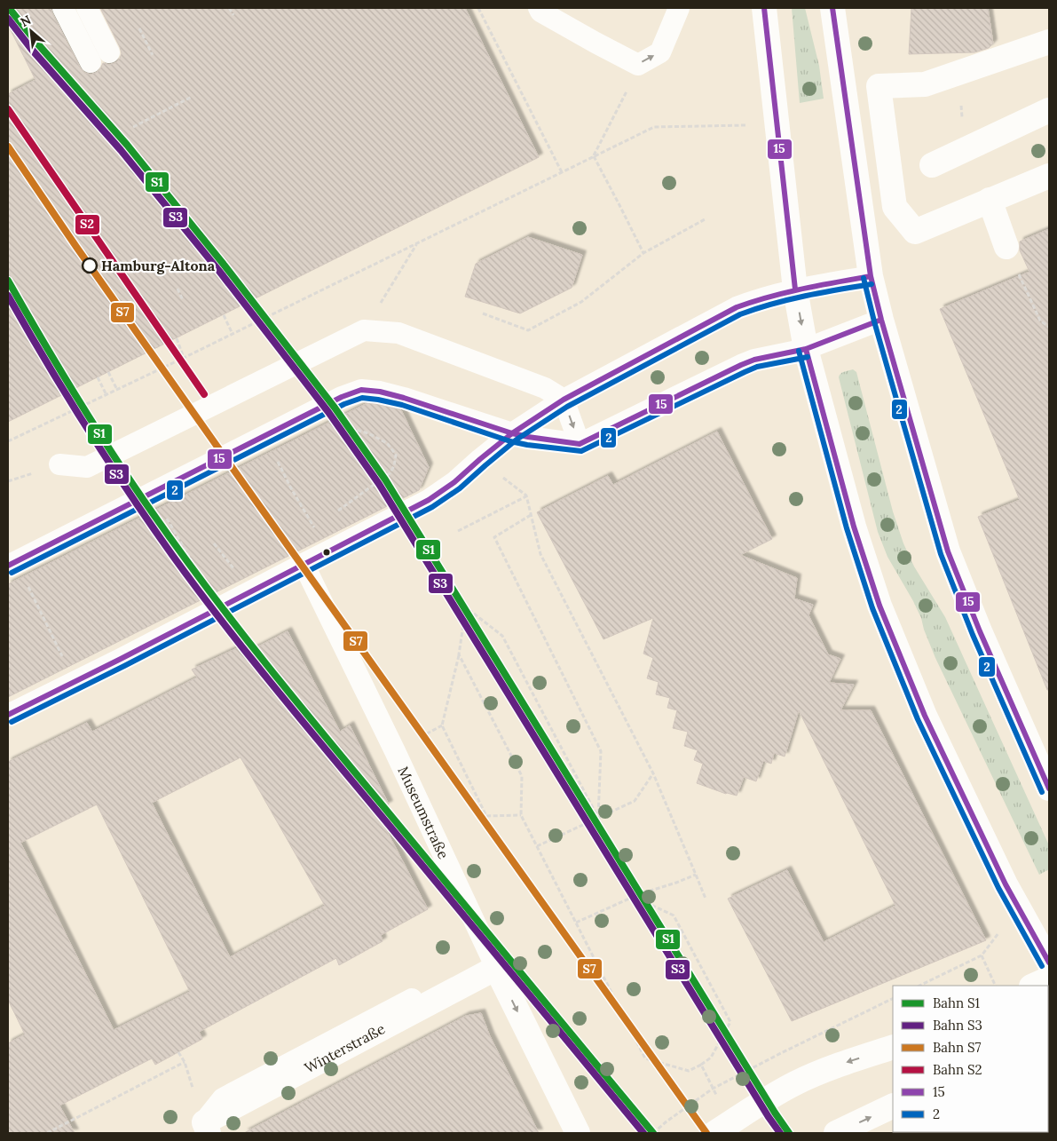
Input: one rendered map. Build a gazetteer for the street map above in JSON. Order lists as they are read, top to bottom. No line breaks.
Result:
{"streets":{"main road":["Museumstraße","Winterstraße"]},"crossings":[["Museumstraße","Winterstraße"]],"places":["Hamburg-Altona"],"lines":["rail line S1","transit line 15","rail line S3","rail line S2","rail line S7","transit line 2"],"legend":["Bahn S1","Bahn S3","Bahn S7","Bahn S2","15","2"],"north":"top left"}
